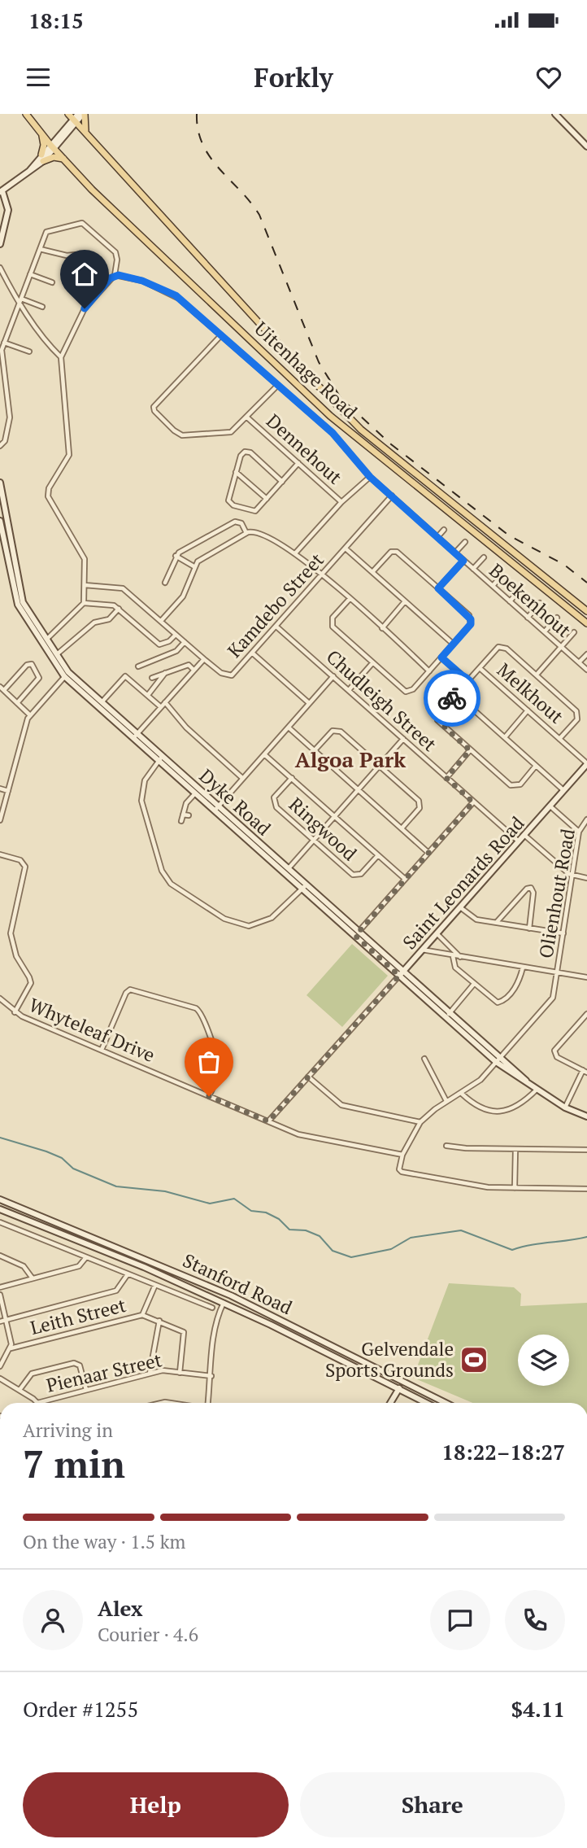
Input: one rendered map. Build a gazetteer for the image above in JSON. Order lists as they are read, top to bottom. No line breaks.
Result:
{"streets":{"main road":["Uitenhage Road"],"street":["Dennehout","Boekenhout","Kamdebo Street","Melkhout","Chudleigh Street","Dyke Road","Ringwood","Saint Leonards Road","Olienhout Road","Whyteleaf Drive","Stanford Road","Leith Street","Pienaar Street"]},"crossings":[["Boekenhout","Kamdebo Street"],["Kamdebo Street","Chudleigh Street"],["Melkhout","Saint Leonards Road"],["Chudleigh Street","Saint Leonards Road"],["Dyke Road","Saint Leonards Road"],["Dyke Road","Olienhout Road"],["Saint Leonards Road","Whyteleaf Drive"],["Stanford Road","Leith Street"]],"districts":["Algoa Park"],"places":{"sports":["Gelvendale Sports Grounds"]},"page":{"status":"18:15","header":"Forkly","heading":["7 min","Arriving in","18:22–18:27"],"panel":["Alex","Courier · 4.6","Order #1255","$4.11"],"bar":"On the way · 1.5 km","buttons":["Help","Share"]}}
